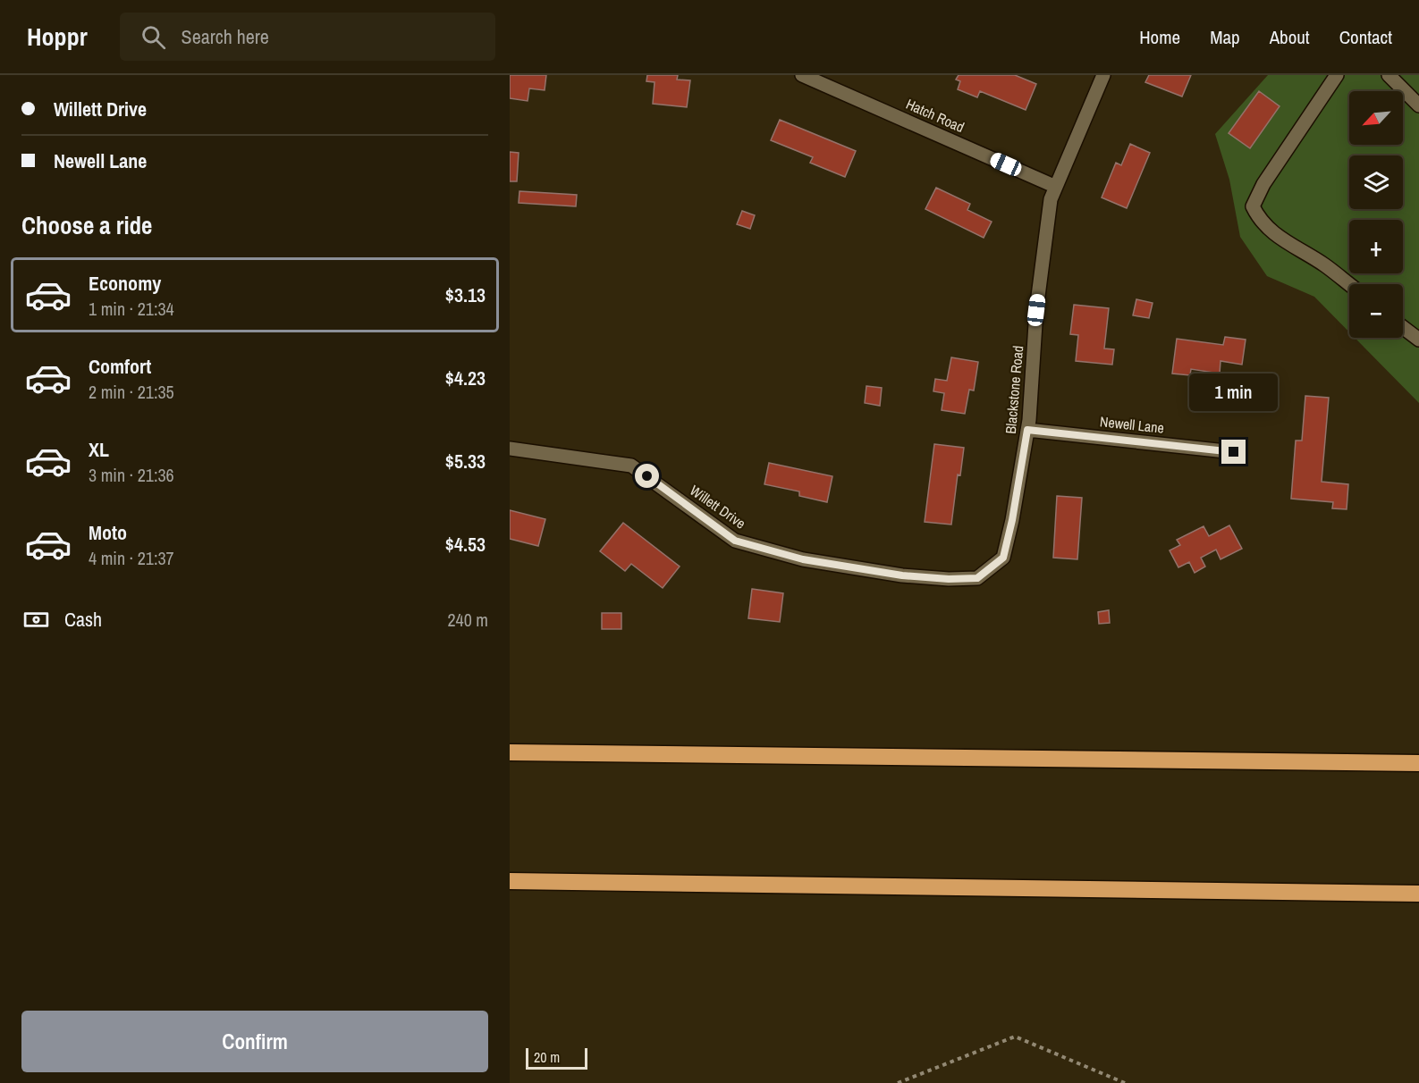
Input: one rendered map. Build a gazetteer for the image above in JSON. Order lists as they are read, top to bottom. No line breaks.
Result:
{"streets":{"street":["Hatch Road","Blackstone Road","Newell Lane","Willett Drive"]},"crossings":[["Hatch Road","Blackstone Road"],["Blackstone Road","Newell Lane"],["Blackstone Road","Willett Drive"]],"scale_bar":"20 m","north":"bottom left","page":{"header":"Hoppr","search":"Search here","nav":["Home","Map","About","Contact"],"banner":["Willett Drive","Newell Lane"],"map_buttons":["+","−"],"heading":"Choose a ride","list":[{"name":"Economy","note":"1 min · 21:34","value":"$3.13"},{"name":"Comfort","note":"2 min · 21:35","value":"$4.23"},{"name":"XL","note":"3 min · 21:36","value":"$5.33"},{"name":"Moto","note":"4 min · 21:37","value":"$4.53"}],"bubble":"1 min","pay":["Cash","240 m"],"buttons":"Confirm","scale":"20 m"}}
